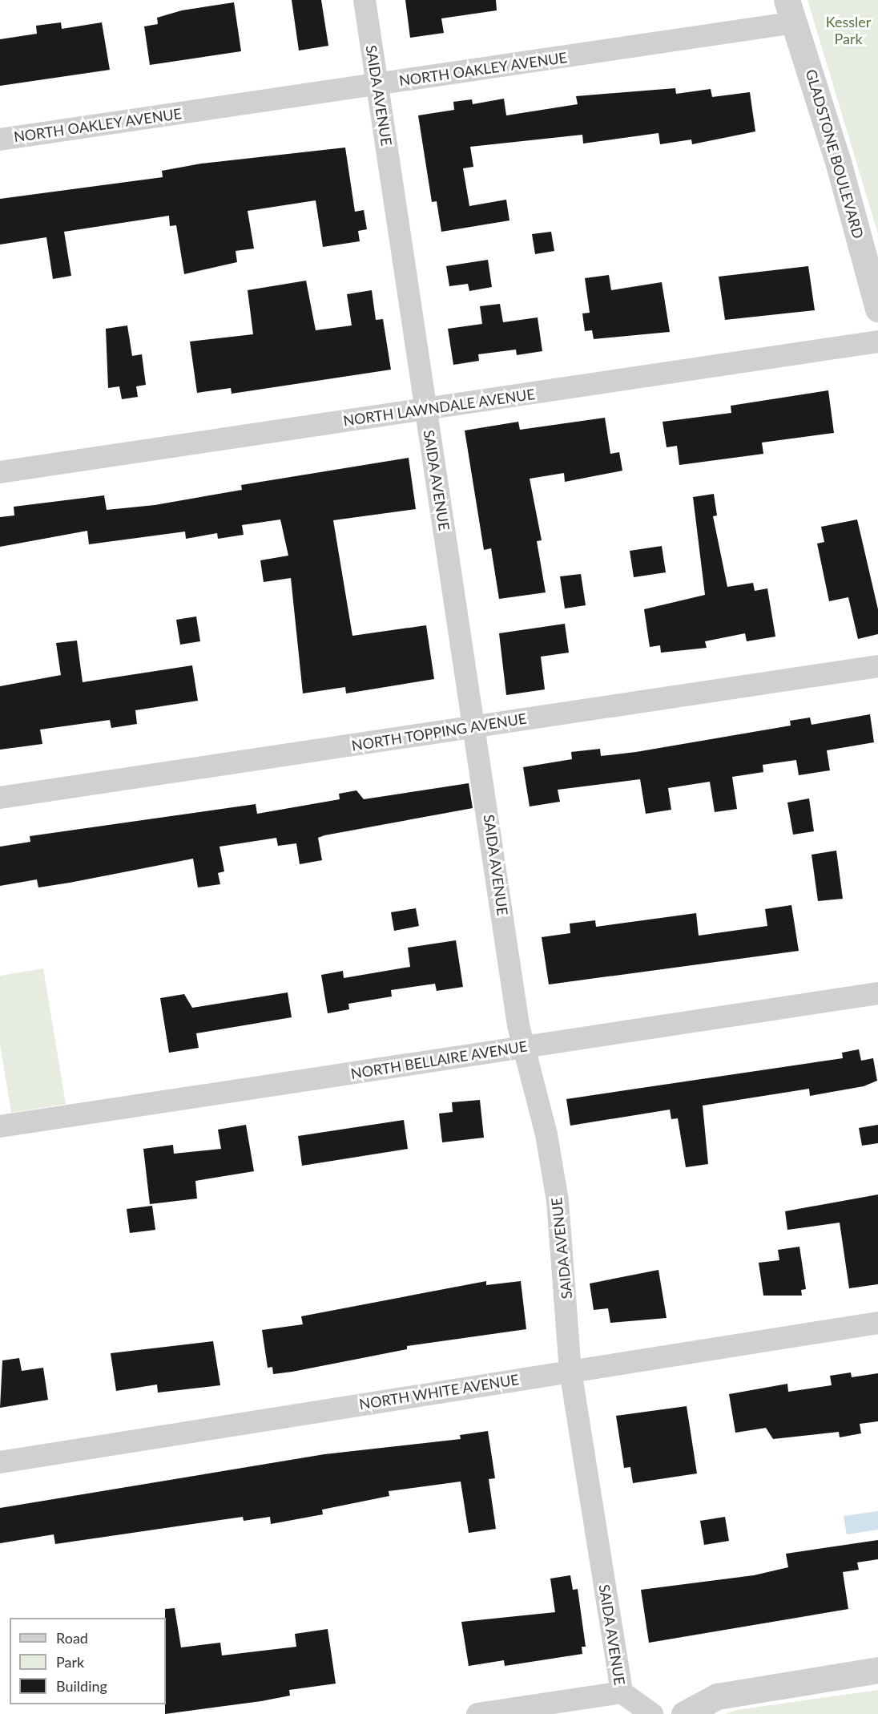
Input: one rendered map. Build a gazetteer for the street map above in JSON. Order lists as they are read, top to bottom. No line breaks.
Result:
{"streets":{"street":["NORTH OAKLEY AVENUE","SAIDA AVENUE","GLADSTONE BOULEVARD","NORTH LAWNDALE AVENUE","NORTH TOPPING AVENUE","NORTH BELLAIRE AVENUE","NORTH WHITE AVENUE"]},"crossings":[["NORTH OAKLEY AVENUE","SAIDA AVENUE"],["NORTH OAKLEY AVENUE","GLADSTONE BOULEVARD"],["SAIDA AVENUE","NORTH LAWNDALE AVENUE"],["SAIDA AVENUE","NORTH TOPPING AVENUE"],["SAIDA AVENUE","NORTH BELLAIRE AVENUE"],["SAIDA AVENUE","NORTH WHITE AVENUE"]],"parks":["Kessler Park"],"legend":["Road","Park","Building"]}
